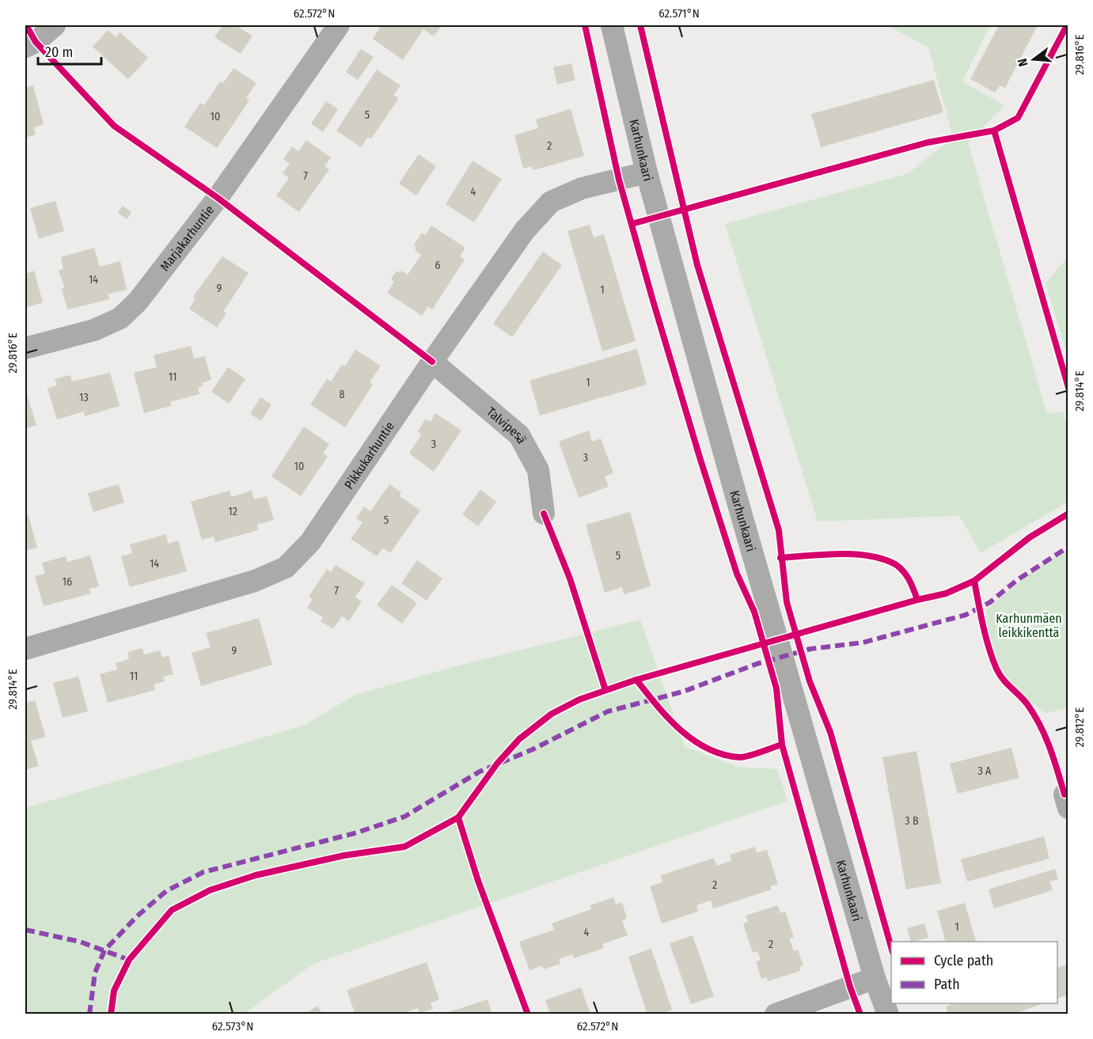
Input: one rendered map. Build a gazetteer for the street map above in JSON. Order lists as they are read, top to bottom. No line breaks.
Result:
{"streets":{"street":["Karhunkaari","Marjakarhuntie","Talvipesä","Pikkukarhuntie"]},"crossings":[["Karhunkaari","Pikkukarhuntie"],["Talvipesä","Pikkukarhuntie"]],"parks":["Karhunmäen leikkikenttä"],"house_numbers":["5","10","2","7","4","6","14","9","1","11","1","8","13","3","3","10","12","5","5","14","16","7","9","11","3 A","3 B","2","1","4","2"],"legend":["Cycle path","Path"],"scale_bar":"20 m","north":"left","coordinates":["62.572°N","62.571°N","29.816°E","29.814°E","29.812°E","62.573°N"]}
